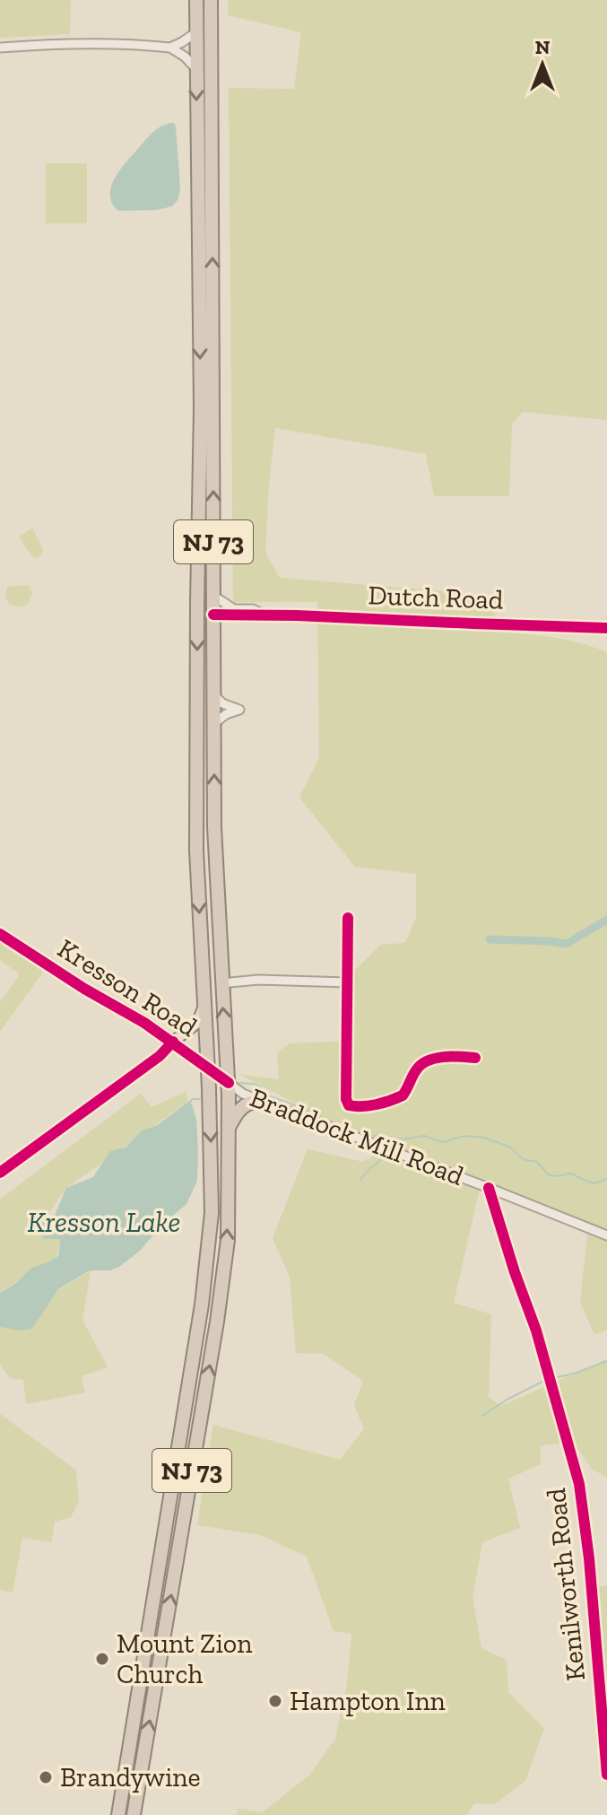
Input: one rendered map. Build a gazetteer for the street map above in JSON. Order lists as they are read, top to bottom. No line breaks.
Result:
{"streets":{"highway":["NJ 73"],"main road":["Kresson Road"],"street":["Dutch Road","Braddock Mill Road","Kenilworth Road"]},"crossings":[["NJ 73","Dutch Road"],["NJ 73","Kresson Road"],["NJ 73","Braddock Mill Road"],["Kresson Road","Braddock Mill Road"],["Braddock Mill Road","Kenilworth Road"]],"water":["Kresson Lake"],"places":["Mount Zion Church","Hampton Inn","Brandywine"],"north":"top"}
